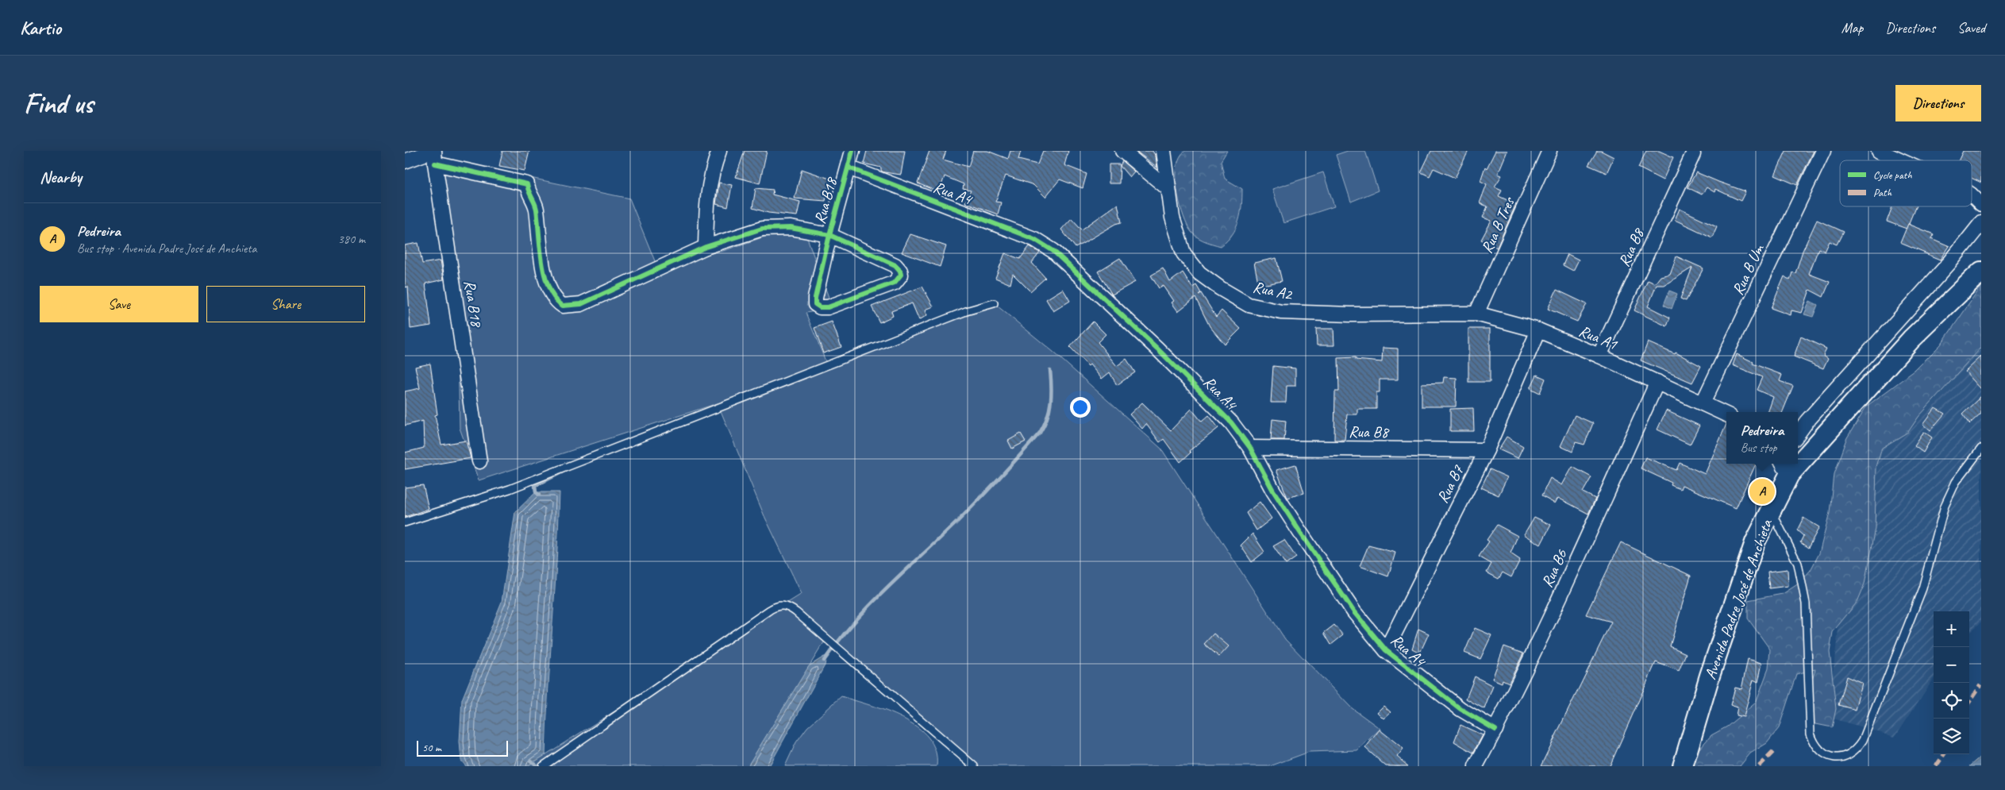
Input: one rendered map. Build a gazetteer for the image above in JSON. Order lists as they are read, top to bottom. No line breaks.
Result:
{"streets":{"main road":["Avenida Padre José de Anchieta"],"street":["Rua A4","Rua B18","Rua B Tres","Rua B8","Rua B Um","Rua A2","Rua A1","Rua B7","Rua B6"]},"crossings":[["Rua A4","Rua B18"],["Rua A4","Rua B8"],["Rua A4","Rua B7"],["Rua A4","Rua B6"],["Rua B Tres","Rua A2"],["Rua B Tres","Rua A1"],["Rua B8","Rua A1"],["Rua B8","Rua B7"],["Rua B Um","Rua A1"],["Rua A2","Rua A1"],["Rua A1","Rua B7"],["Rua A1","Rua B6"]],"legend":["Cycle path","Path"],"scale_bar":"50 m","page":{"header":"Kartio","nav":["Map","Directions","Saved"],"buttons":["Directions",["Save","Share"]],"title":"Find us","heading":"Nearby","list":[{"mark":"A","name":"Pedreira","note":"Bus stop · Avenida Padre José de Anchieta","value":"380 m"}],"popup":["Pedreira","Bus stop"],"pins":"A","map_buttons":["+","−"],"scale":"50 m"}}
